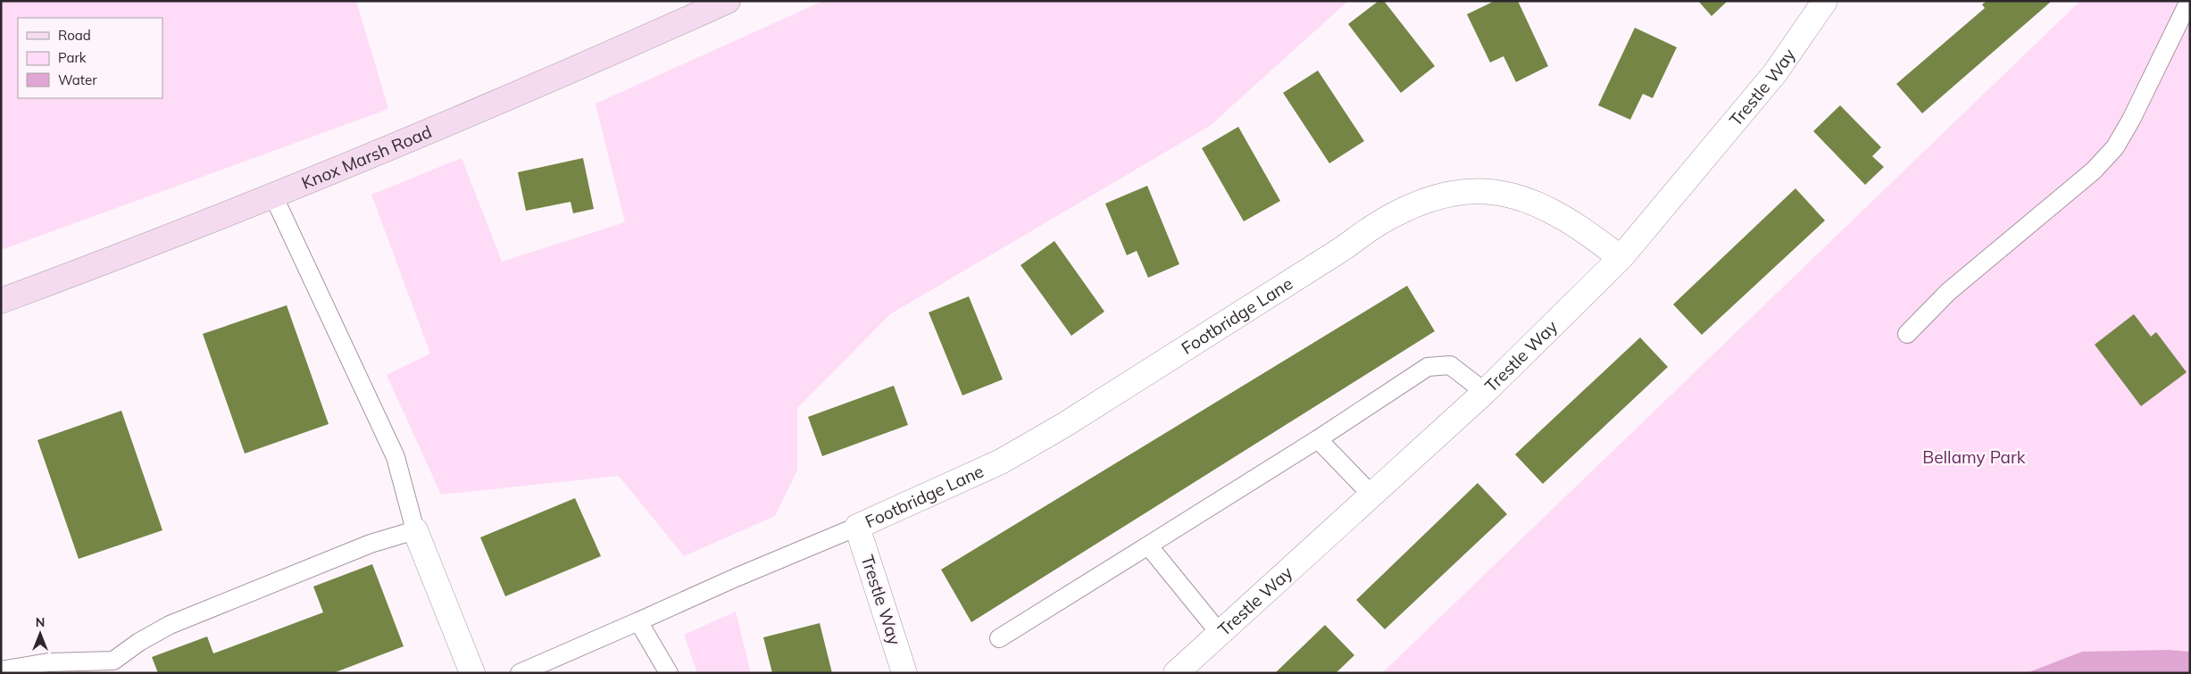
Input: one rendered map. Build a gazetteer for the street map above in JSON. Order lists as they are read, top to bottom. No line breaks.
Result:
{"streets":{"main road":["Knox Marsh Road"],"street":["Trestle Way","Footbridge Lane"]},"crossings":[["Trestle Way","Footbridge Lane"]],"parks":["Bellamy Park"],"legend":["Road","Park","Water"],"north":"top"}
